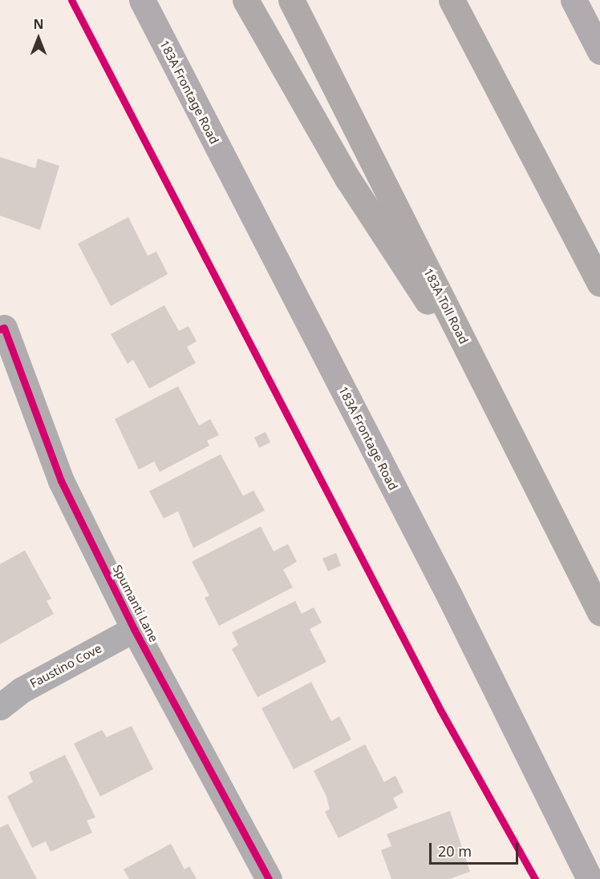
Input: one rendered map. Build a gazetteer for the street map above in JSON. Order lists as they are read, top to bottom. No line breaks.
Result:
{"streets":{"highway":["183A Toll Road"],"main road":["183A Frontage Road"],"street":["Spumanti Lane","Faustino Cove"]},"crossings":[["Spumanti Lane","Faustino Cove"]],"scale_bar":"20 m","north":"top"}
